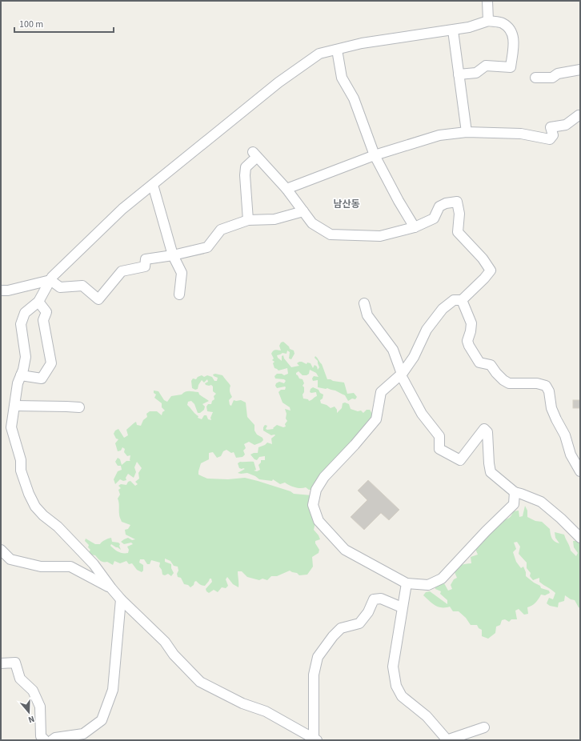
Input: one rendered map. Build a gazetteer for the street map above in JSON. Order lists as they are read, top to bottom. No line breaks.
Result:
{"districts":["남산동"],"scale_bar":"100 m","north":"bottom"}
